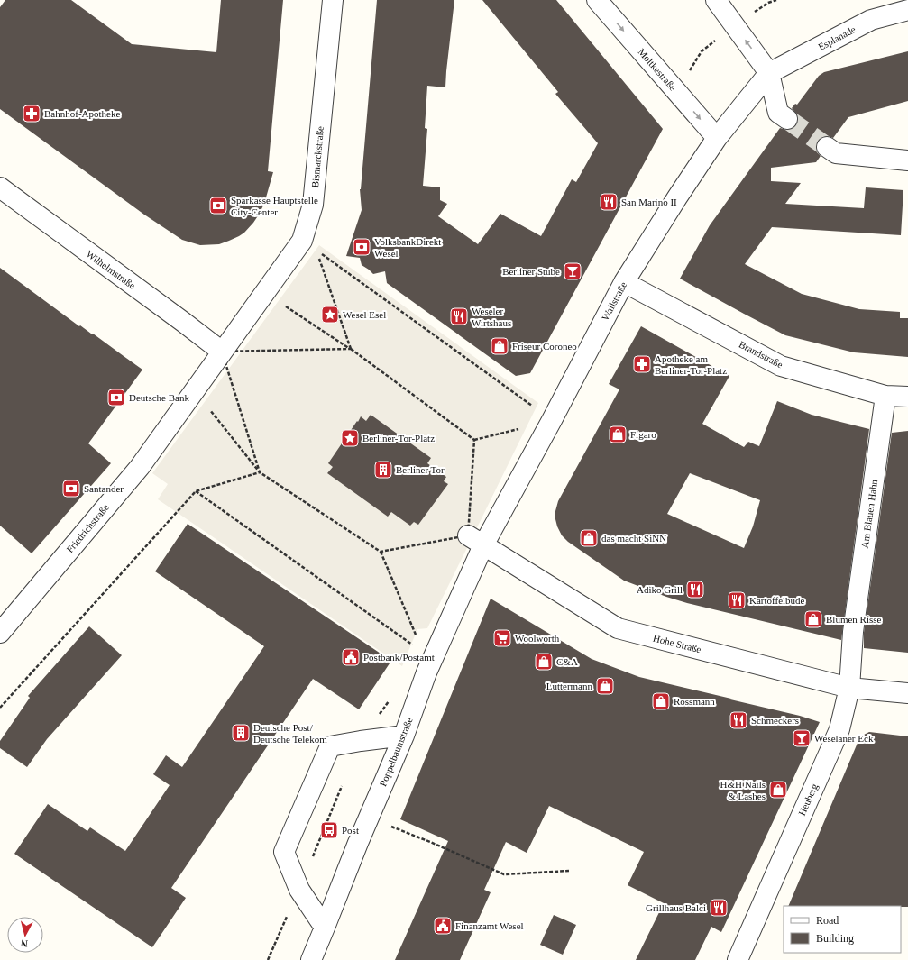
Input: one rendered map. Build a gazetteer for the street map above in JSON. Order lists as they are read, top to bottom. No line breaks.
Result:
{"streets":{"street":["Esplanade","Moltkestraße","Bismarckstraße","Wilhelmstraße","Wallstraße","Brandstraße","Am Blauen Hahn","Friedrichstraße","Hohe Straße","Poppelbaumstraße","Heuberg"]},"crossings":[["Esplanade","Wallstraße"],["Moltkestraße","Wallstraße"],["Bismarckstraße","Wilhelmstraße"],["Bismarckstraße","Friedrichstraße"],["Wilhelmstraße","Friedrichstraße"],["Wallstraße","Brandstraße"],["Wallstraße","Hohe Straße"],["Wallstraße","Poppelbaumstraße"],["Brandstraße","Am Blauen Hahn"],["Am Blauen Hahn","Heuberg"],["Hohe Straße","Poppelbaumstraße"],["Hohe Straße","Heuberg"]],"places":{"pharmacy":["Bahnhof-Apotheke","Apotheke am Berliner-Tor-Platz"],"restaurant":["San Marino II","Weseler Wirtshaus","Adiko Grill","Kartoffelbude","Schmeckers","Grillhaus Balci"],"bank":["Sparkasse Hauptstelle City-Center","VolksbankDirekt Wesel","Deutsche Bank","Santander"],"bar":["Berliner Stube","Weselaner Eck"],"place":["Wesel Esel","Berliner-Tor-Platz"],"shop":["Friseur Coroneo","Figaro","das macht SiNN","Blumen Risse","C&A","Luttermann","Rossmann","H&H Nails & Lashes"],"building":["Berliner Tor","Deutsche Post/ Deutsche Telekom"],"supermarket":["Woolworth"],"public building":["Postbank/Postamt","Finanzamt Wesel"],"bus stop":["Post"]},"legend":["Road","Building"],"north":"bottom"}
